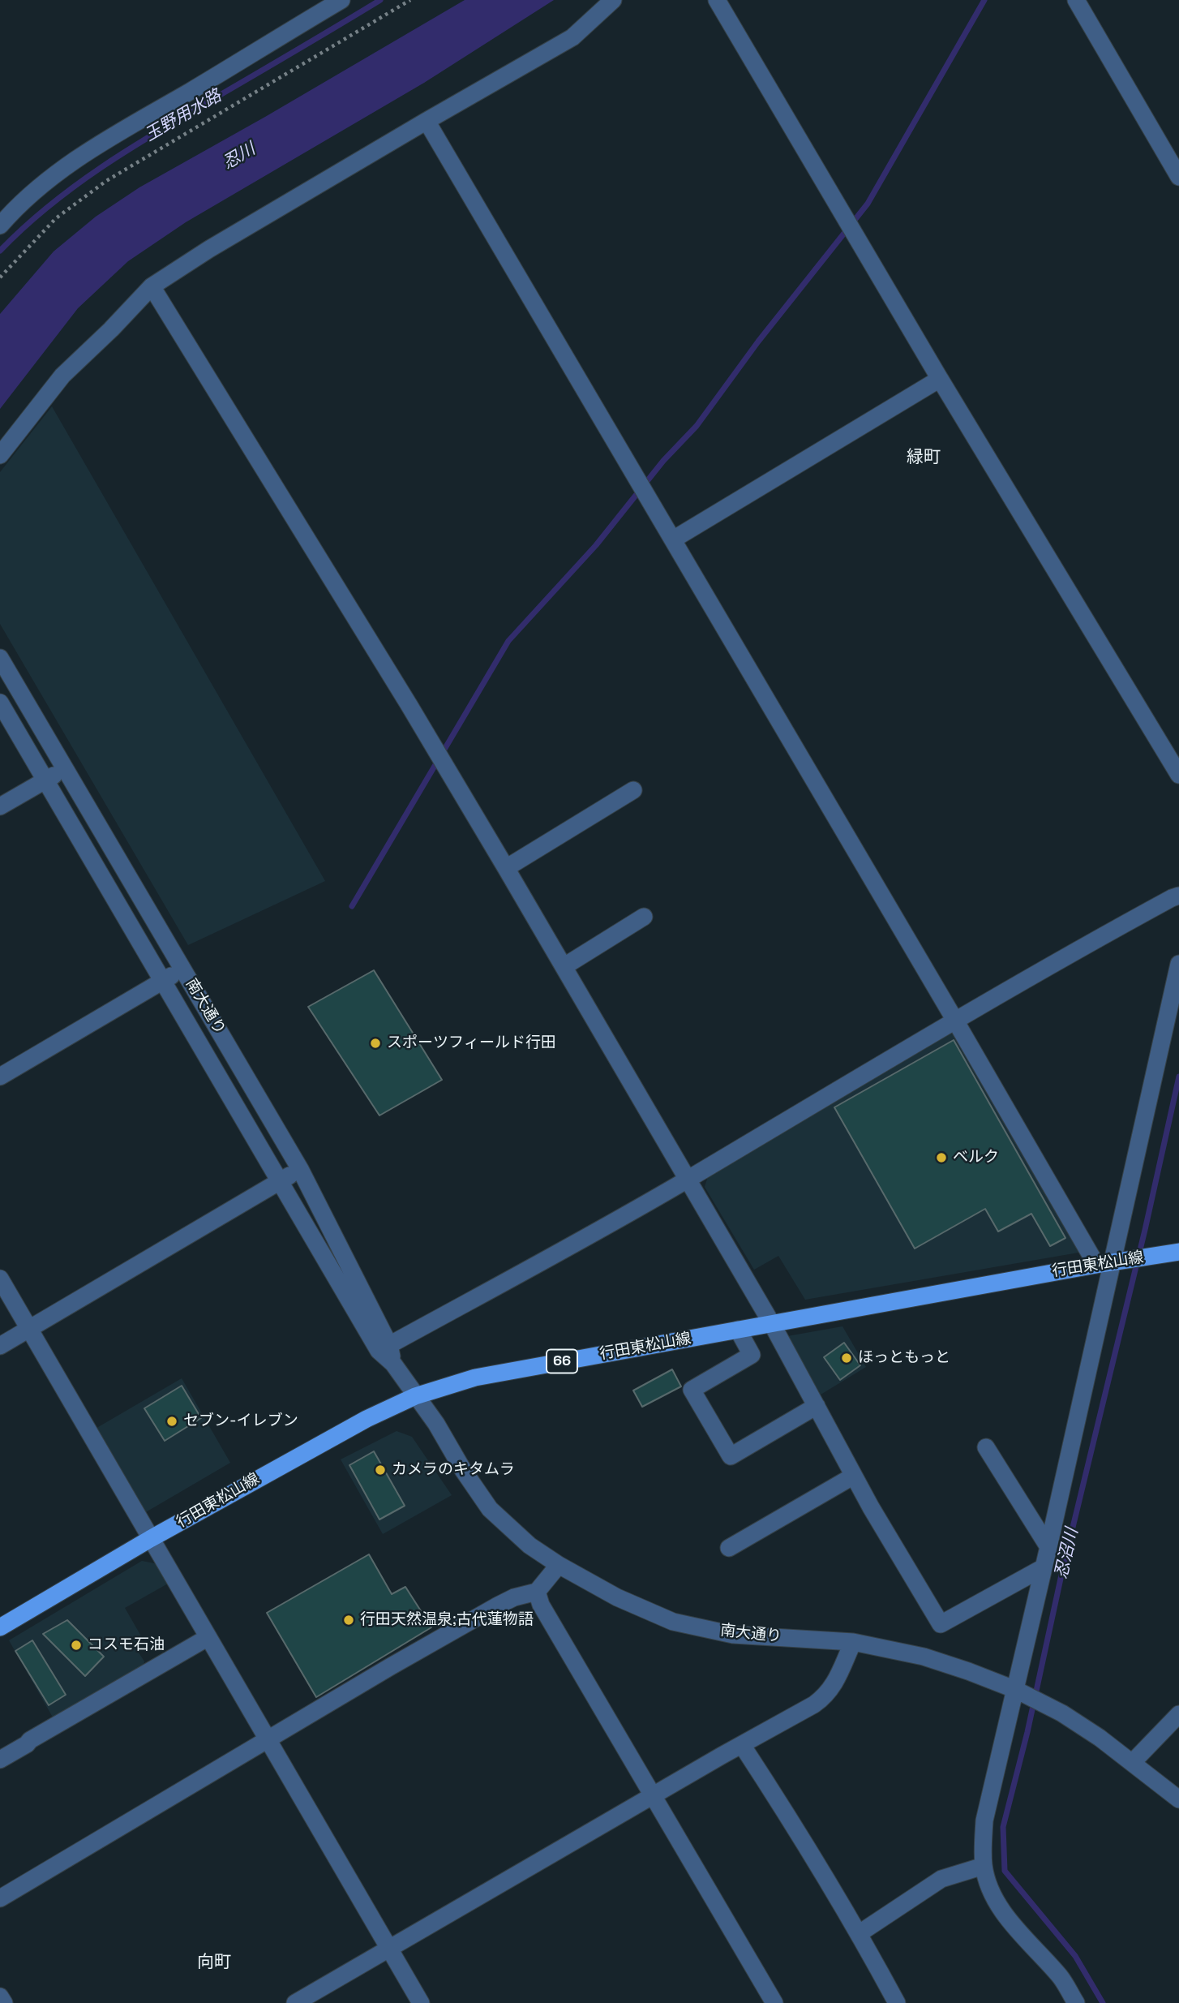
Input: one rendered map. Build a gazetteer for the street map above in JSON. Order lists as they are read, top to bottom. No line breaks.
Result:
{"streets":{"main road":["行田東松山線","66"],"street":["南大通り"]},"crossings":[["南大通り","行田東松山線"]],"districts":["緑町","向町"],"water":["玉野用水路","忍川","忍沼川"],"places":["スポーツフィールド行田","ベルク","ほっともっと","セブン-イレブン","カメラのキタムラ","行田天然温泉;古代蓮物語","コスモ石油"]}
